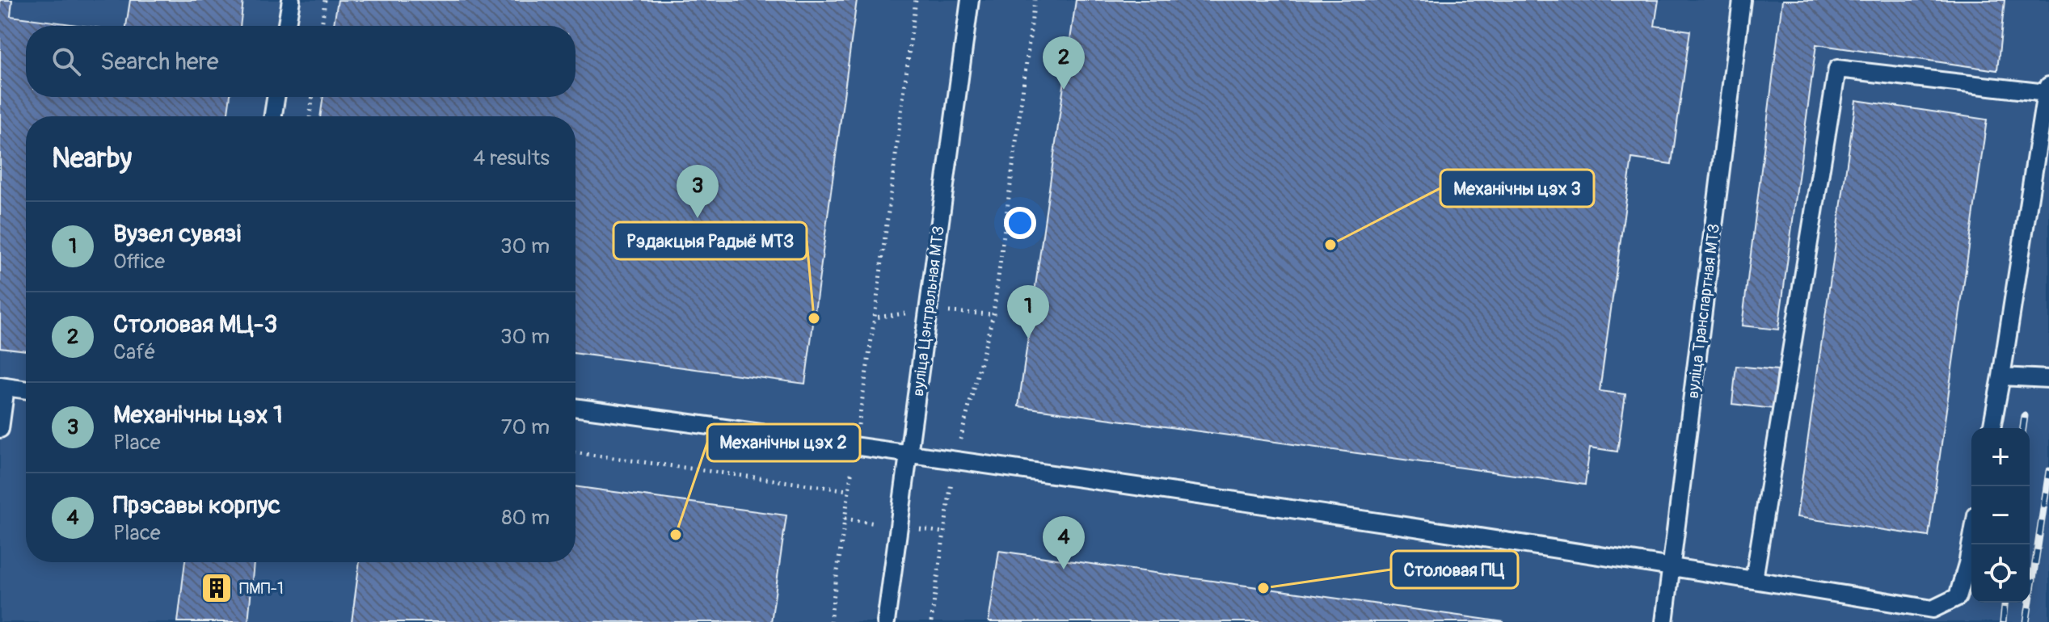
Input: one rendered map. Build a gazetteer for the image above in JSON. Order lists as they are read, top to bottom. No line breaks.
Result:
{"streets":{"lane":["вуліца Цэнтральная МТЗ","вуліца Транспартная МТЗ"]},"places":{"other":["Механічны цэх 3","Рэдакцыя Радыё МТЗ","Механічны цэх 2","Столовая ПЦ"],"building":["ПМП-1"]},"page":{"search":"Search here","pins":["2","3","1","4"],"heading":["Nearby","4 results"],"list":[{"mark":"1","name":"Вузел сувязі","note":"Office","value":"30 m"},{"mark":"2","name":"Столовая МЦ-3","note":"Café","value":"30 m"},{"mark":"3","name":"Механічны цэх 1","note":"Place","value":"70 m"},{"mark":"4","name":"Прэсавы корпус","note":"Place","value":"80 m"}],"map_buttons":["+","−"]}}
